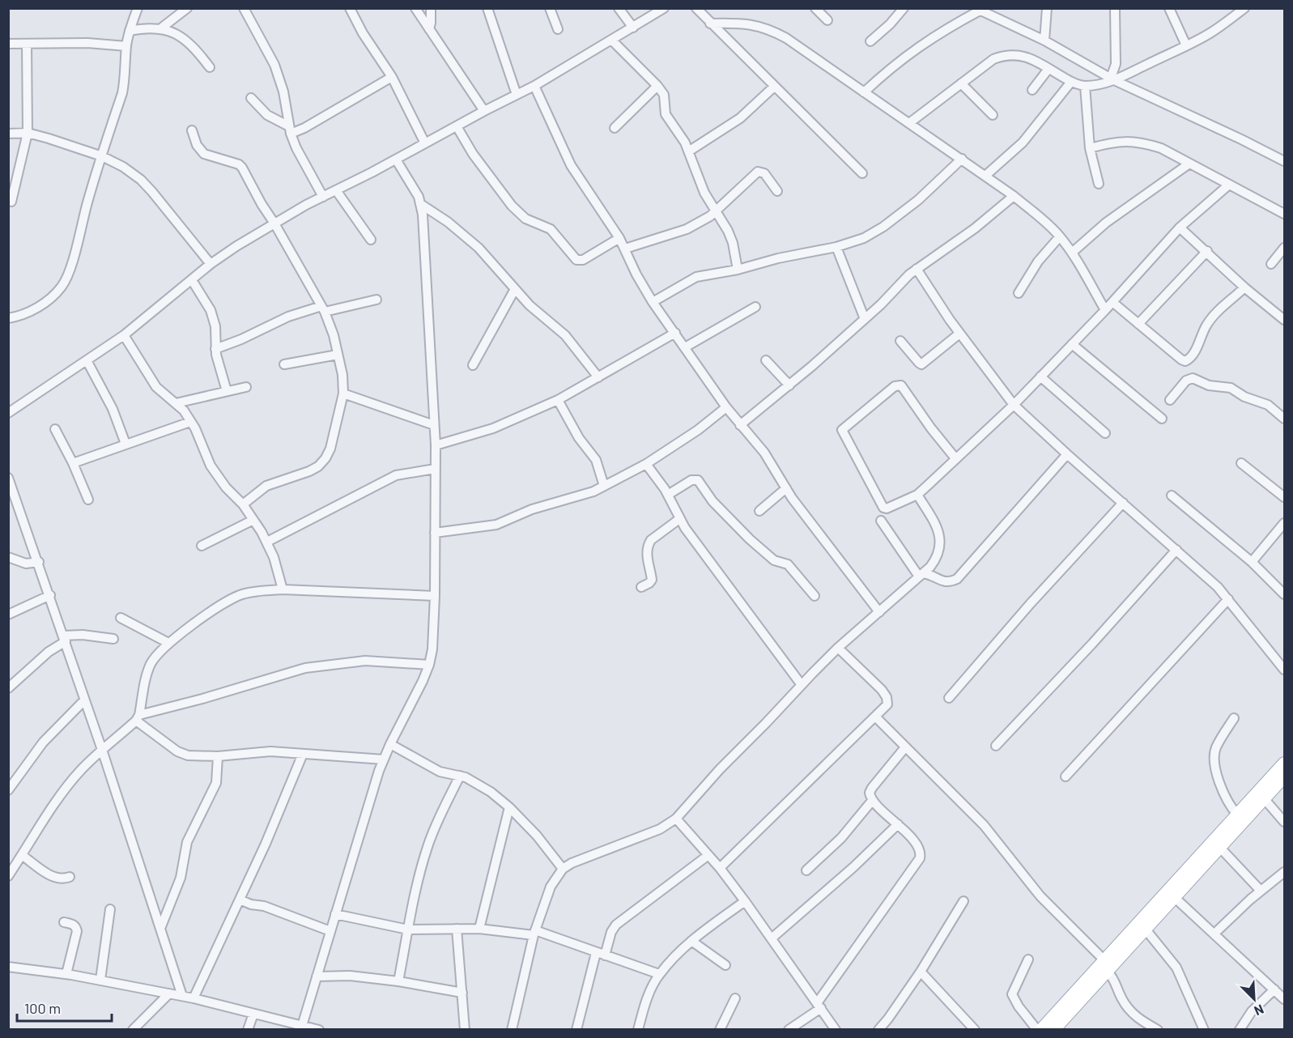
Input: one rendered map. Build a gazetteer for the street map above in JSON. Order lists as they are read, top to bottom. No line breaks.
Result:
{"scale_bar":"100 m","north":"bottom right"}
